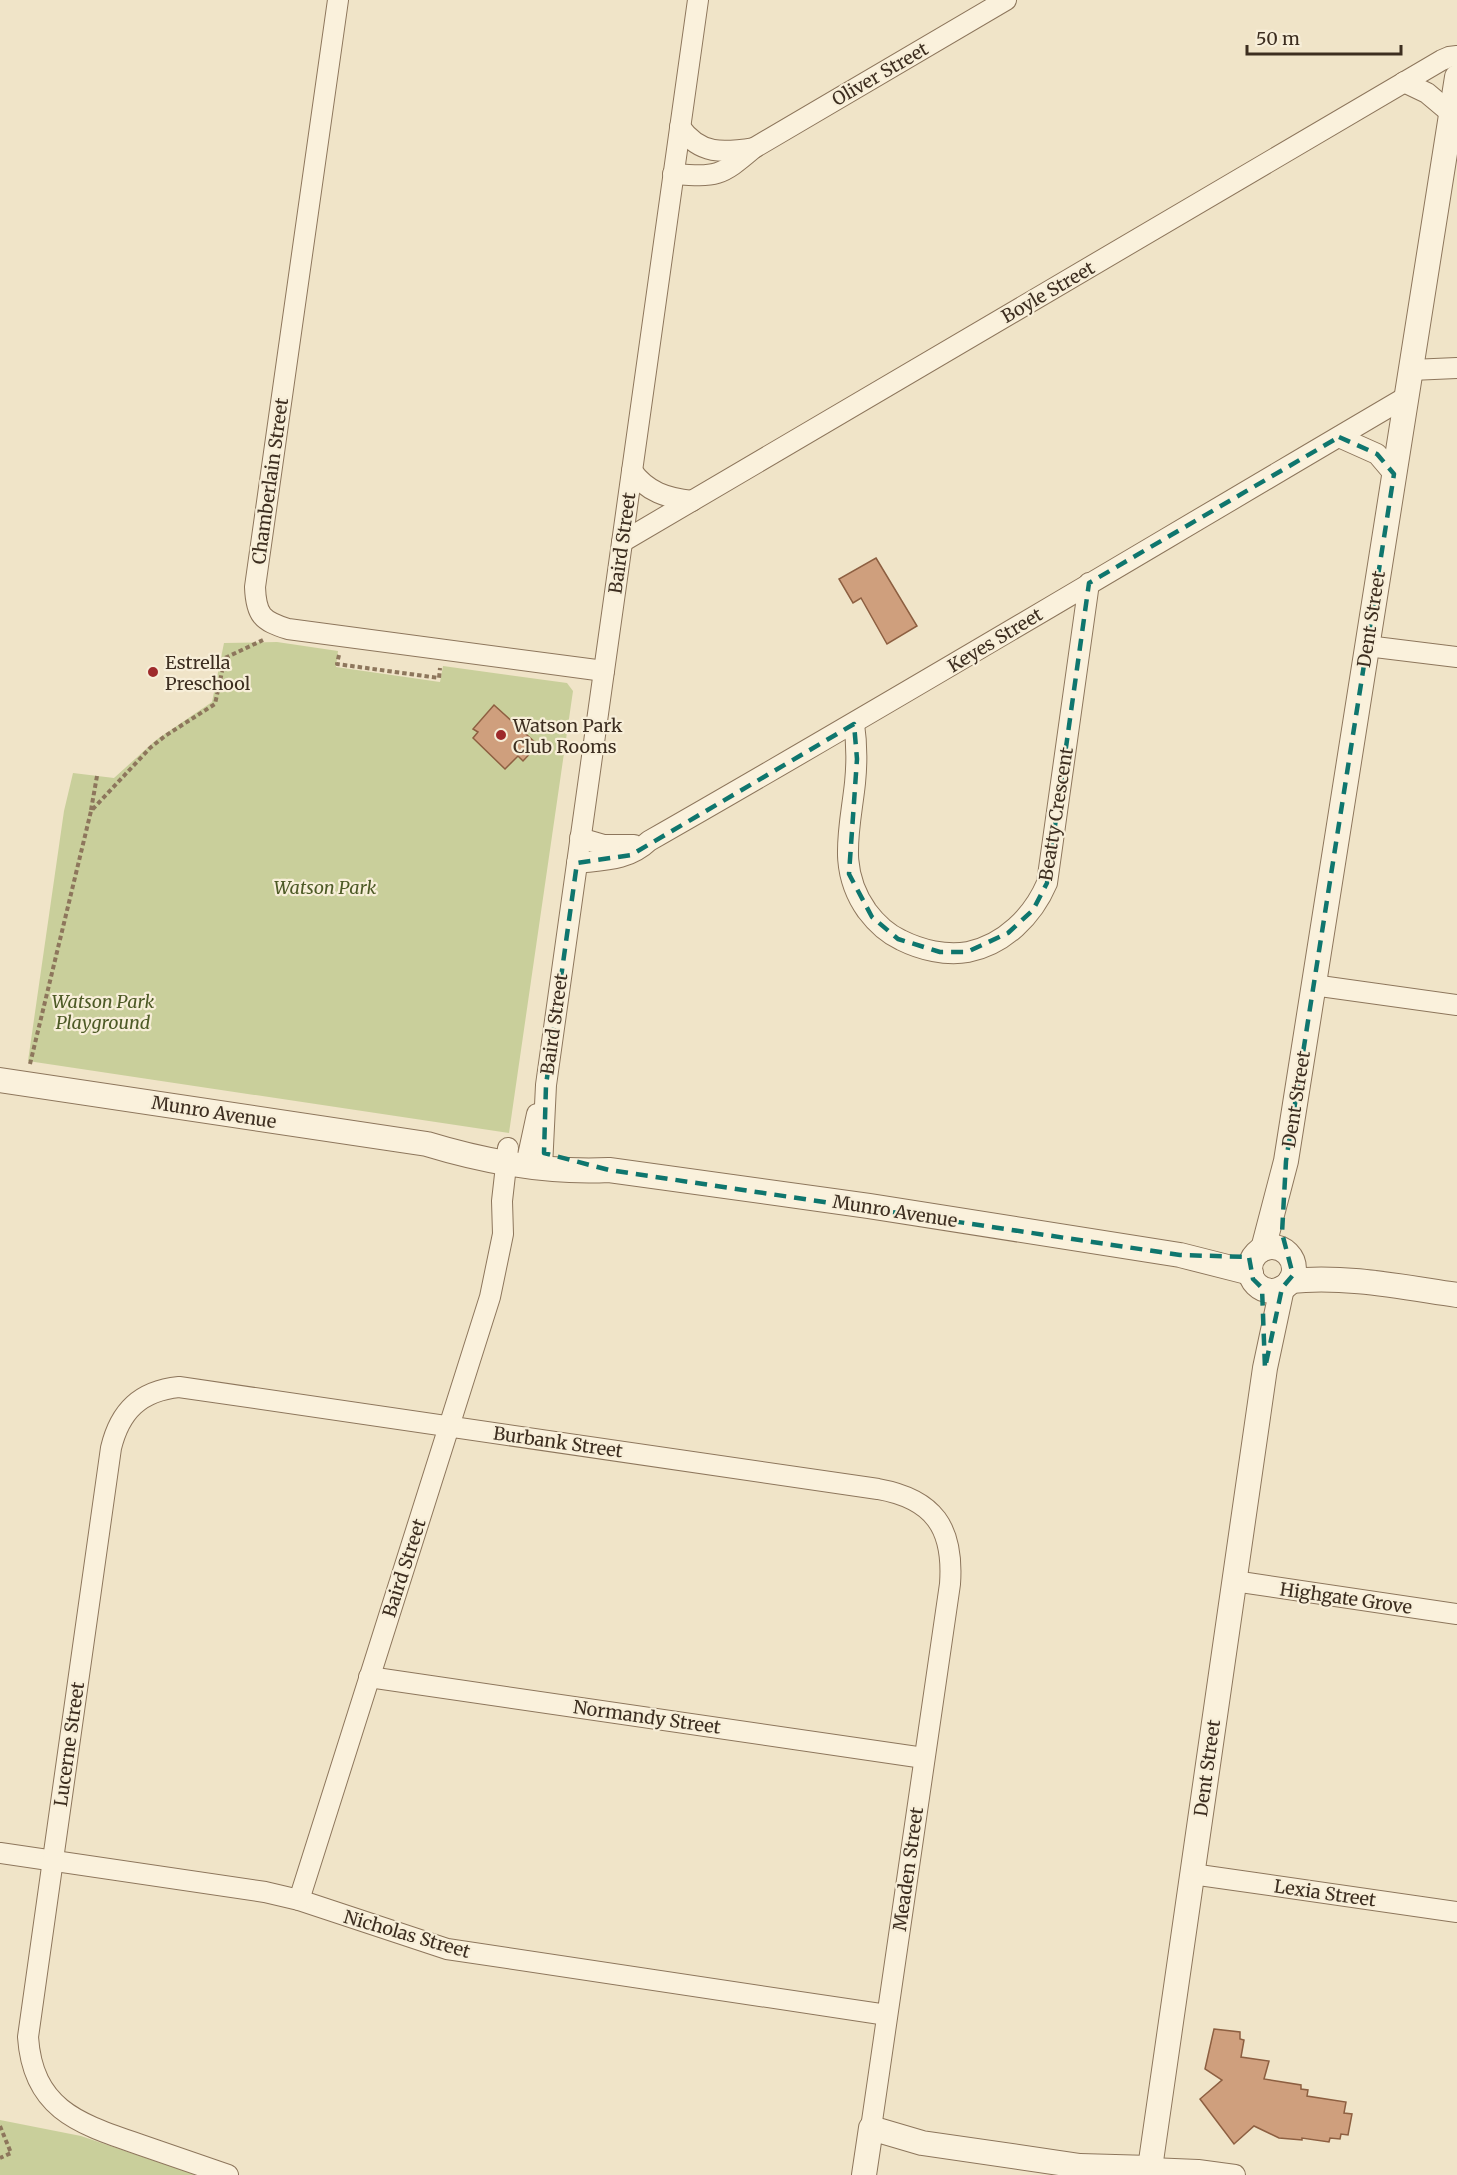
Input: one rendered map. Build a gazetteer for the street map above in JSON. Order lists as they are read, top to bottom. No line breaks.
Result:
{"streets":{"street":["Oliver Street","Boyle Street","Chamberlain Street","Baird Street","Dent Street","Keyes Street","Beatty Crescent","Munro Avenue","Burbank Street","Highgate Grove","Normandy Street","Lucerne Street","Meaden Street","Lexia Street","Nicholas Street"]},"crossings":[["Oliver Street","Baird Street"],["Boyle Street","Baird Street"],["Chamberlain Street","Baird Street"],["Baird Street","Keyes Street"],["Baird Street","Munro Avenue"],["Baird Street","Burbank Street"],["Baird Street","Normandy Street"],["Baird Street","Nicholas Street"],["Dent Street","Keyes Street"],["Dent Street","Munro Avenue"],["Dent Street","Highgate Grove"],["Dent Street","Lexia Street"],["Keyes Street","Beatty Crescent"],["Burbank Street","Lucerne Street"],["Burbank Street","Meaden Street"],["Normandy Street","Meaden Street"],["Lucerne Street","Nicholas Street"],["Meaden Street","Nicholas Street"]],"parks":["Watson Park","Watson Park Playground"],"places":["Estrella Preschool","Watson Park Club Rooms"],"scale_bar":"50 m"}
